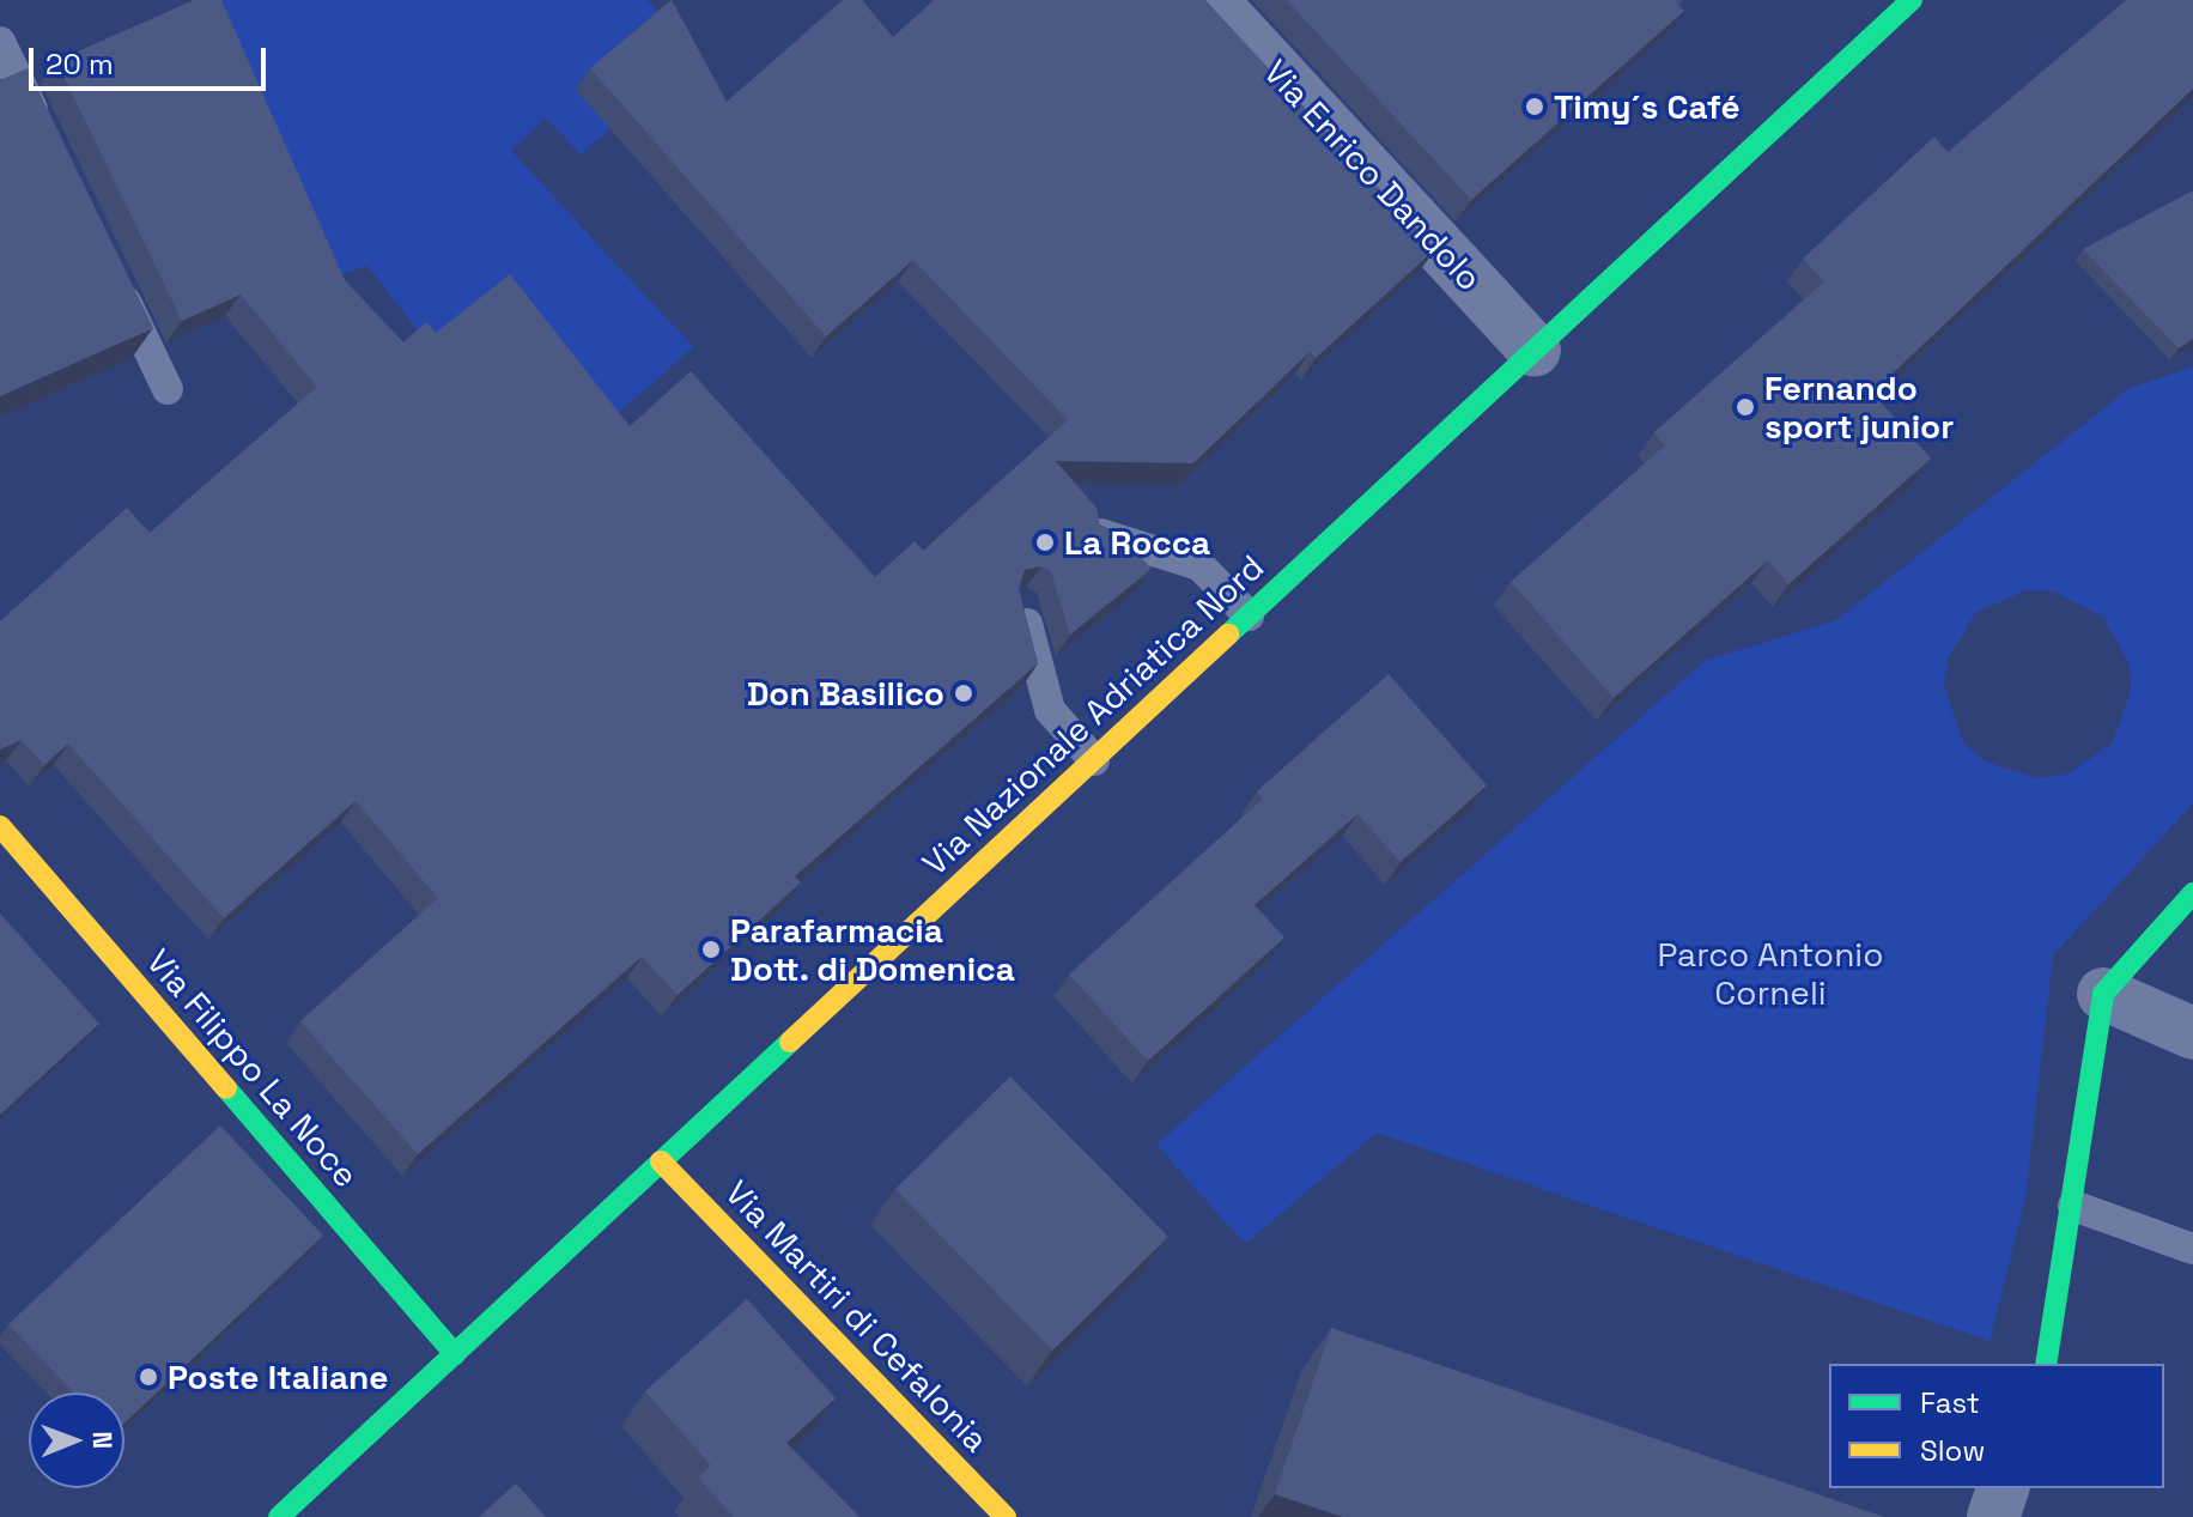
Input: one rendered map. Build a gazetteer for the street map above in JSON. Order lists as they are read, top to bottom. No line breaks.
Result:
{"streets":{"main road":["Via Nazionale Adriatica Nord","Via Filippo La Noce","Via Martiri di Cefalonia"],"street":["Via Enrico Dandolo"]},"crossings":[["Via Enrico Dandolo","Via Nazionale Adriatica Nord"],["Via Nazionale Adriatica Nord","Via Filippo La Noce"],["Via Nazionale Adriatica Nord","Via Martiri di Cefalonia"]],"parks":["Parco Antonio Corneli"],"places":["Timy´s Café","Fernando sport junior","La Rocca","Don Basilico","Parafarmacia Dott. di Domenica","Poste Italiane"],"legend":["Fast","Slow"],"scale_bar":"20 m","north":"right"}
